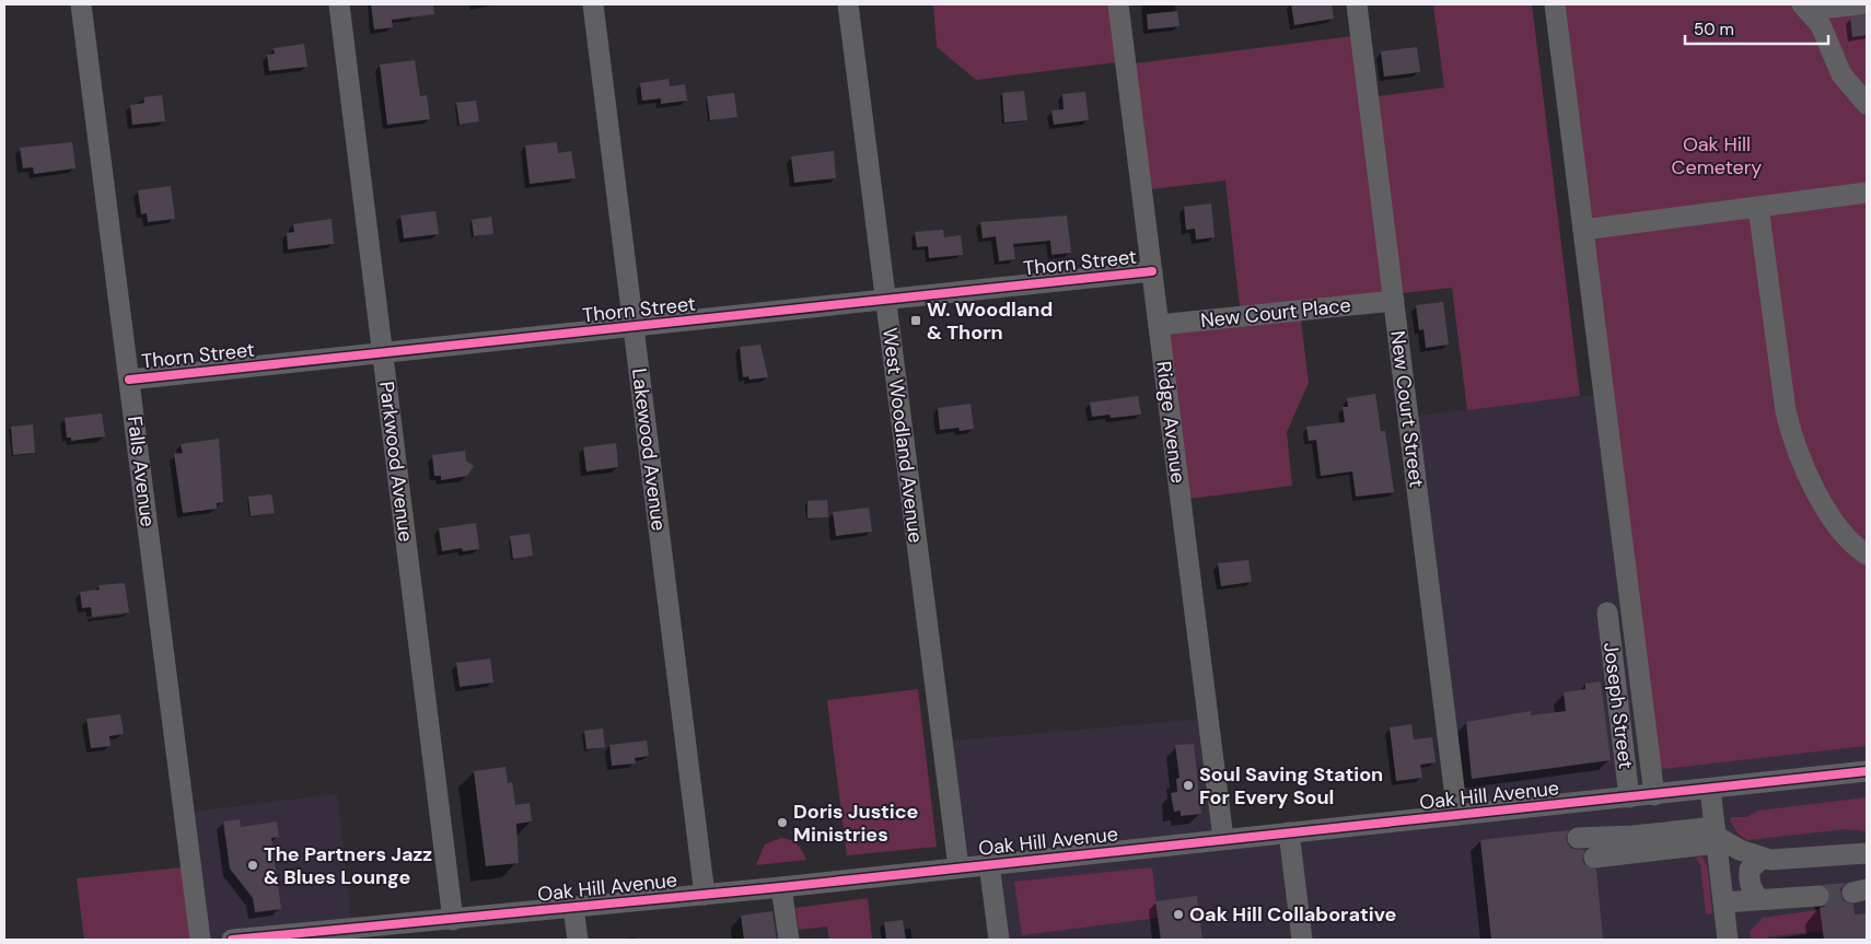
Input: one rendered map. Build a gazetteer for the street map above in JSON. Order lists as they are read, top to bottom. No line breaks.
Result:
{"streets":{"street":["Thorn Street","New Court Place","New Court Street","Ridge Avenue","West Woodland Avenue","Lakewood Avenue","Parkwood Avenue","Falls Avenue","Joseph Street","Oak Hill Avenue"]},"crossings":[["Thorn Street","Ridge Avenue"],["Thorn Street","West Woodland Avenue"],["Thorn Street","Lakewood Avenue"],["Thorn Street","Parkwood Avenue"],["Thorn Street","Falls Avenue"],["New Court Place","New Court Street"],["New Court Place","Ridge Avenue"],["New Court Street","Oak Hill Avenue"],["Ridge Avenue","Oak Hill Avenue"],["West Woodland Avenue","Oak Hill Avenue"],["Lakewood Avenue","Oak Hill Avenue"],["Parkwood Avenue","Oak Hill Avenue"],["Joseph Street","Oak Hill Avenue"]],"parks":["Oak Hill Cemetery"],"places":{"transit":["W. Woodland & Thorn"],"other":["Soul Saving Station For Every Soul","Doris Justice Ministries","The Partners Jazz & Blues Lounge","Oak Hill Collaborative"]},"scale_bar":"50 m"}
